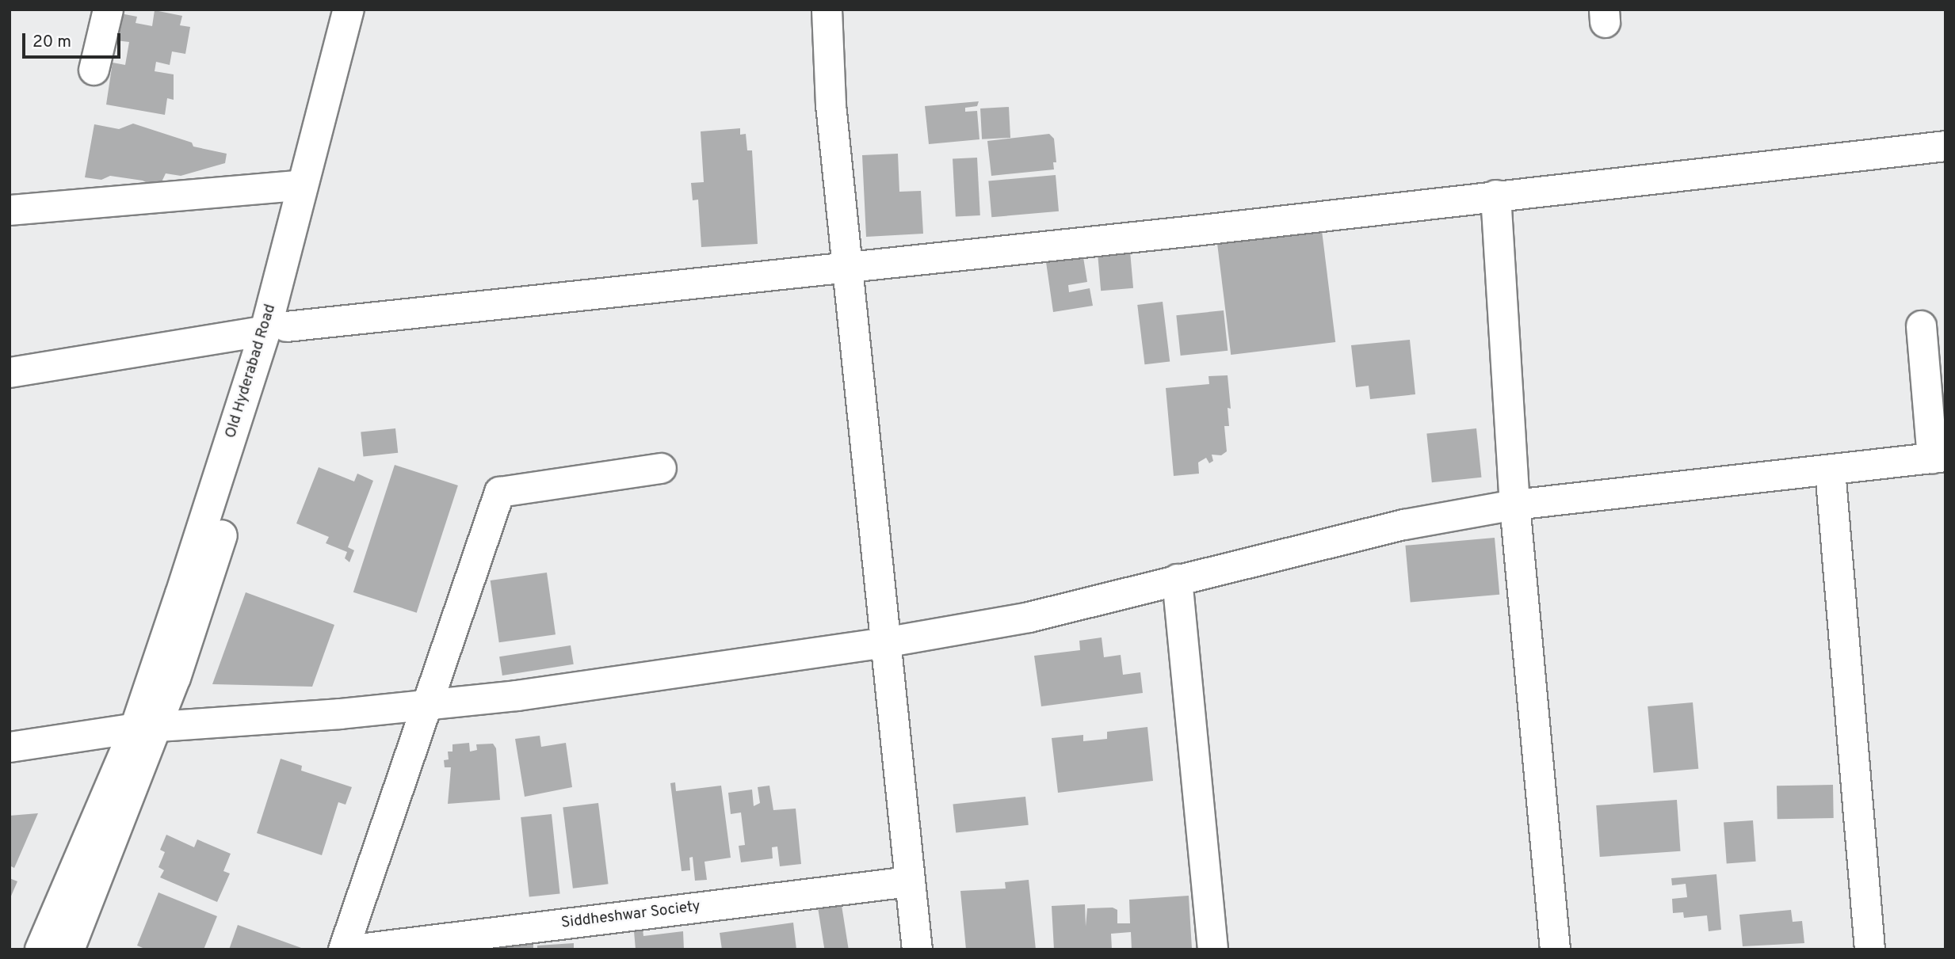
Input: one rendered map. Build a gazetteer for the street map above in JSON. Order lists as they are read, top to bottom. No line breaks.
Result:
{"streets":{"main road":["Old Hyderabad Road"],"street":["Siddheshwar Society"]},"scale_bar":"20 m"}
